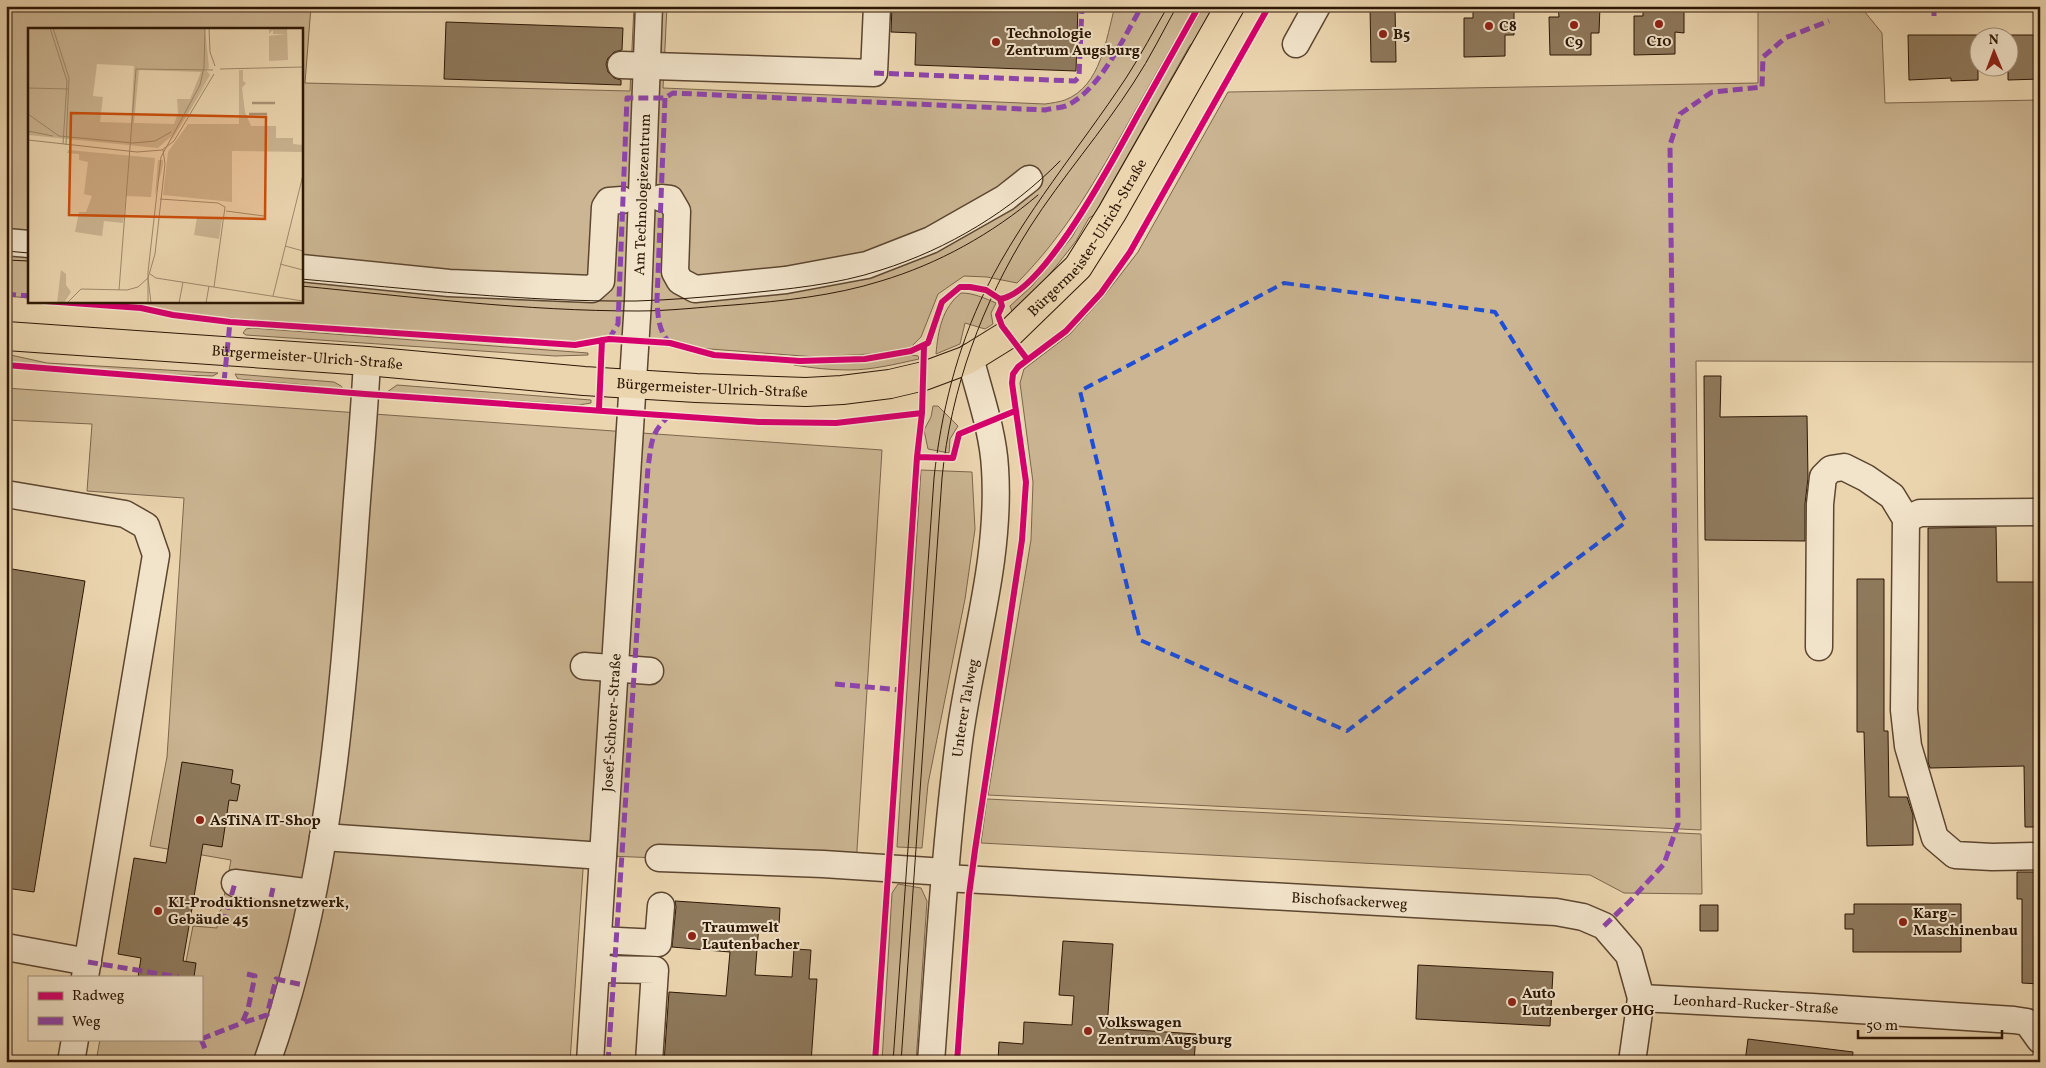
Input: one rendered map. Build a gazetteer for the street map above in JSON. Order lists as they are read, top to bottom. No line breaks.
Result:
{"streets":{"main road":["Bürgermeister-Ulrich-Straße"],"street":["Am Technologiezentrum","Unterer Talweg","Josef-Schorer-Straße","Bischofsackerweg","Leonhard-Rucker-Straße"]},"crossings":[["Am Technologiezentrum","Bürgermeister-Ulrich-Straße"],["Am Technologiezentrum","Josef-Schorer-Straße"],["Bürgermeister-Ulrich-Straße","Unterer Talweg"],["Bürgermeister-Ulrich-Straße","Josef-Schorer-Straße"],["Unterer Talweg","Bischofsackerweg"],["Bischofsackerweg","Leonhard-Rucker-Straße"]],"places":["C10","C9","C8","B5","Technologie Zentrum Augsburg","AsTiNA IT-Shop","KI-Produktionsnetzwerk, Gebäude 45","Karg - Maschinenbau","Traumwelt Lautenbacher","Auto Lutzenberger OHG","Volkswagen Zentrum Augsburg"],"legend":["Radweg","Weg"],"scale_bar":"50 m","north":"top"}
